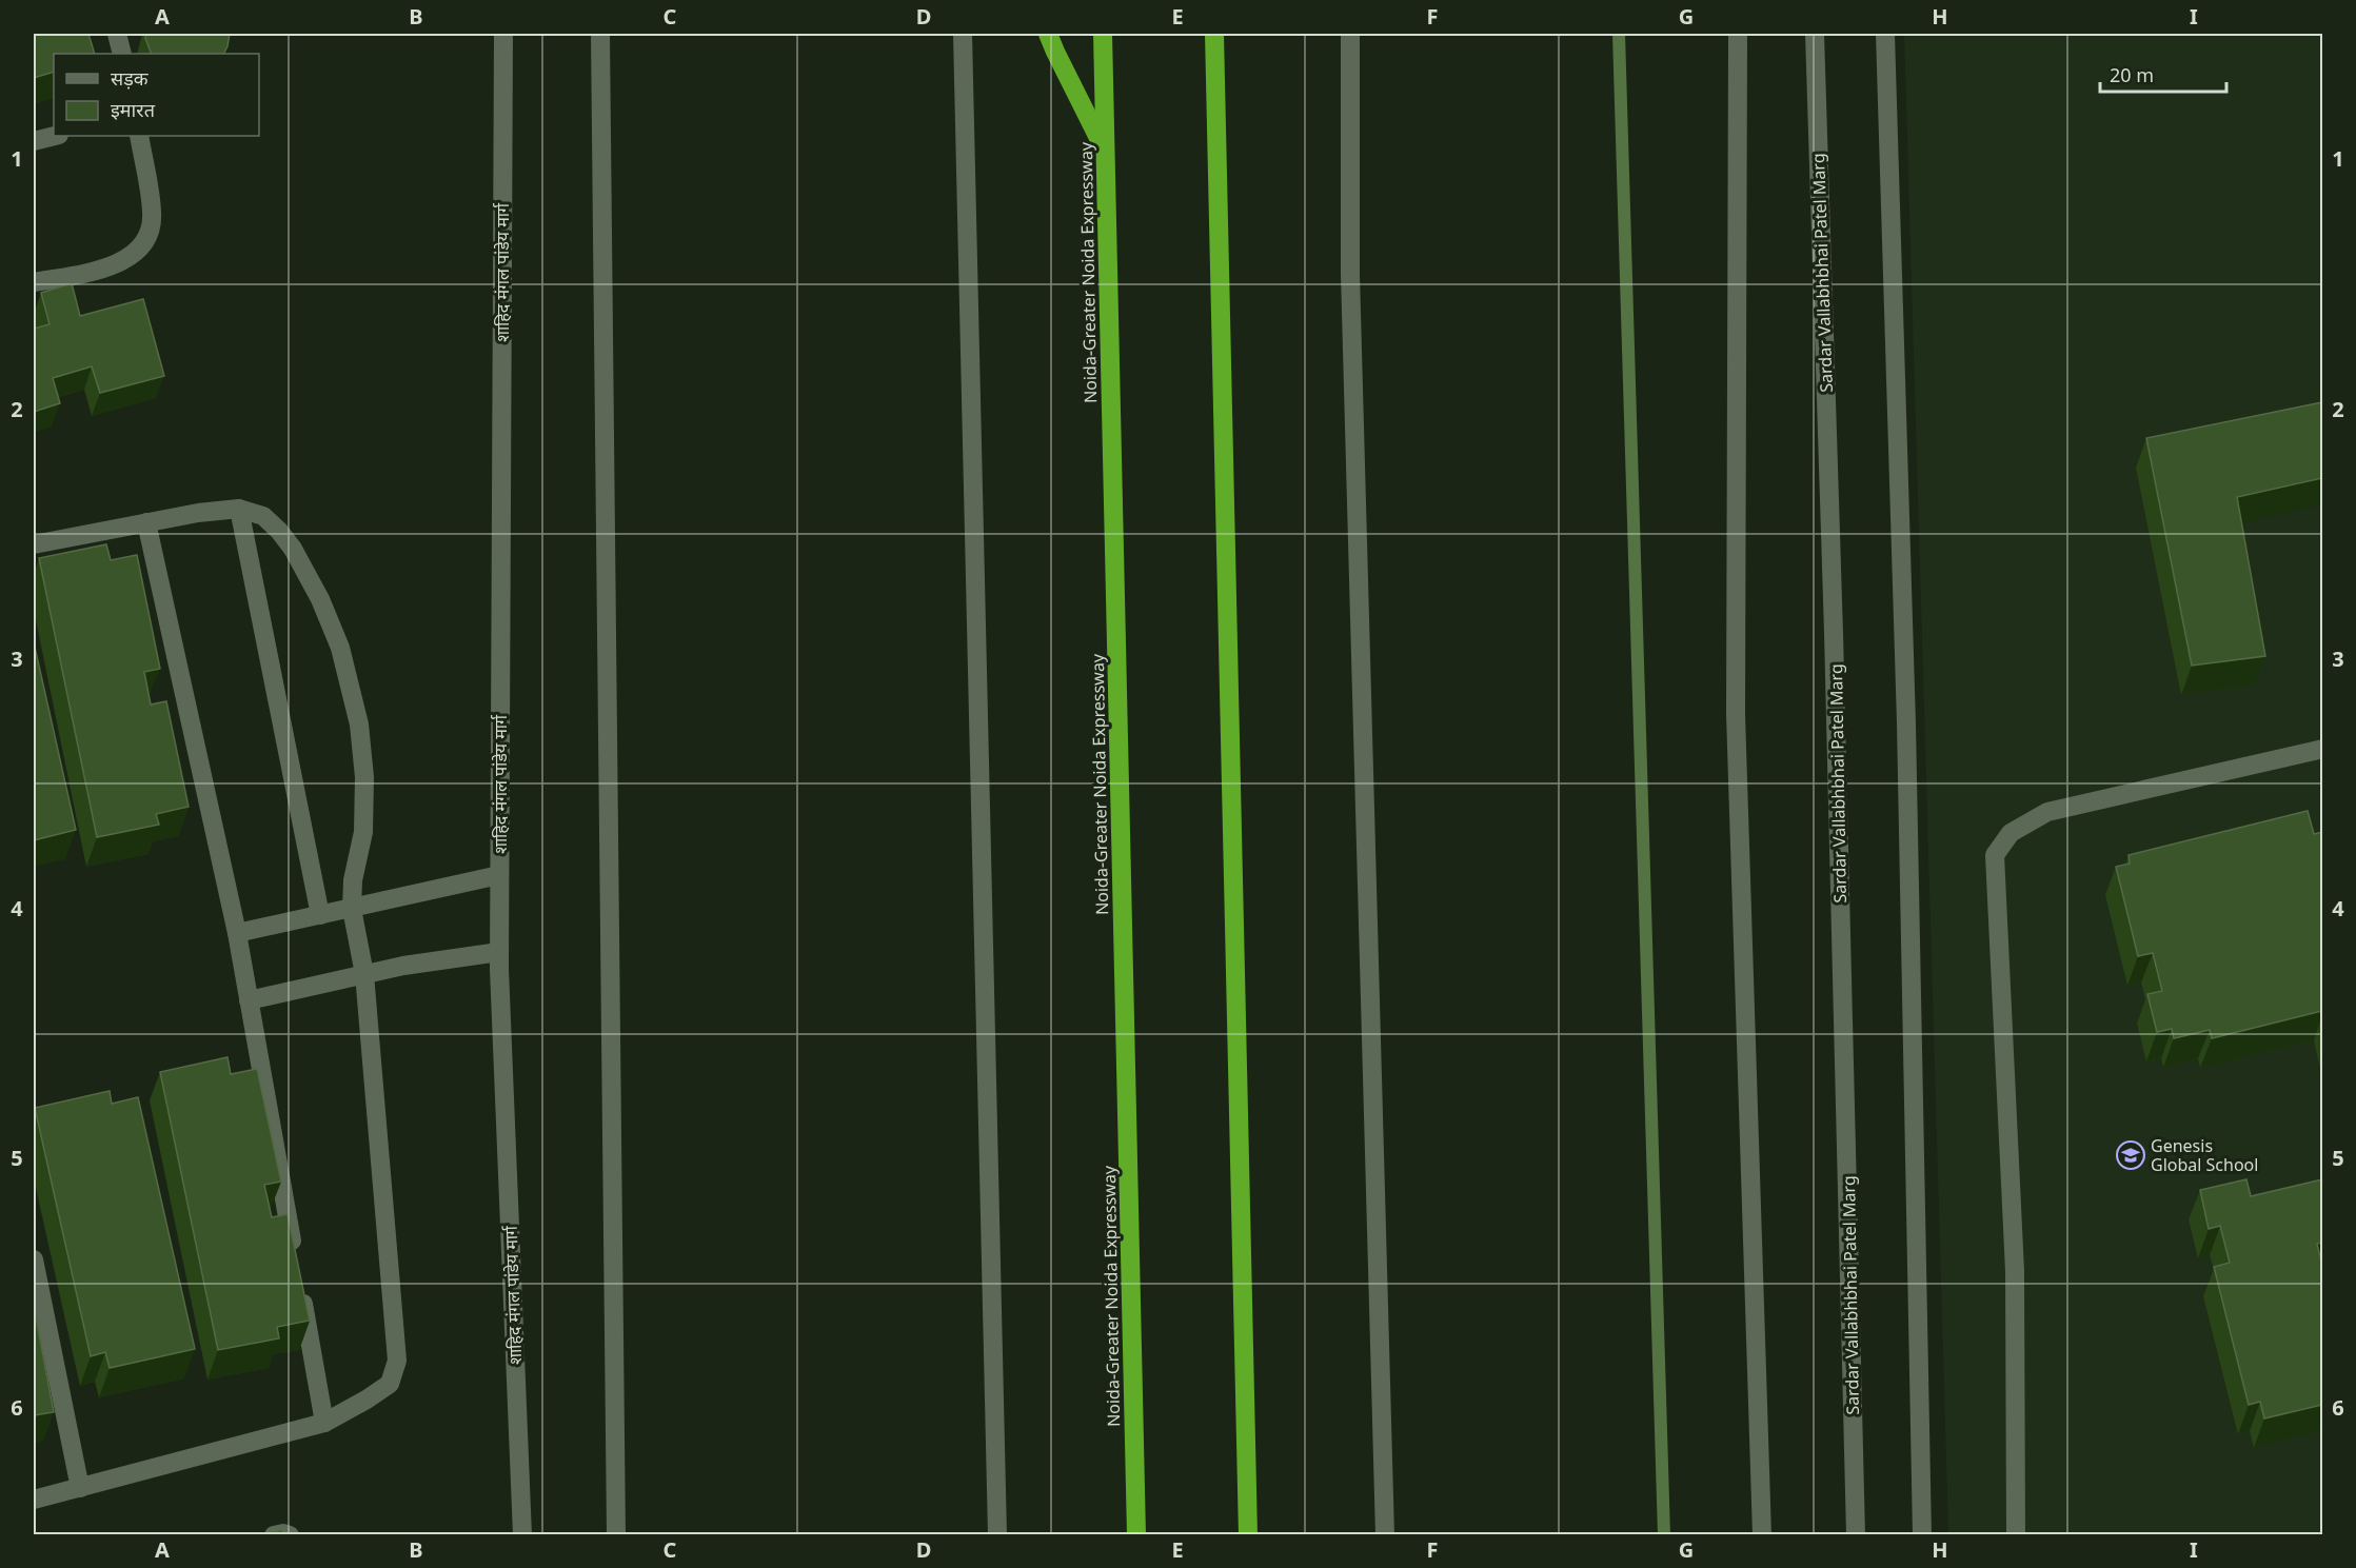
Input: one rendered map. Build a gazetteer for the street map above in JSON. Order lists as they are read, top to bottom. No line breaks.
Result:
{"streets":{"highway":["Noida-Greater Noida Expressway"],"street":["शाहिद मंगल पांडेय मार्ग","Sardar Vallabhbhai Patel Marg"]},"places":{"school or university":["Genesis Global School"]},"legend":["सड़क","इमारत"],"scale_bar":"20 m","grid":{"columns":["A","B","C","D","E","F","G","H","I"],"rows":["1","2","3","4","5","6"]}}
